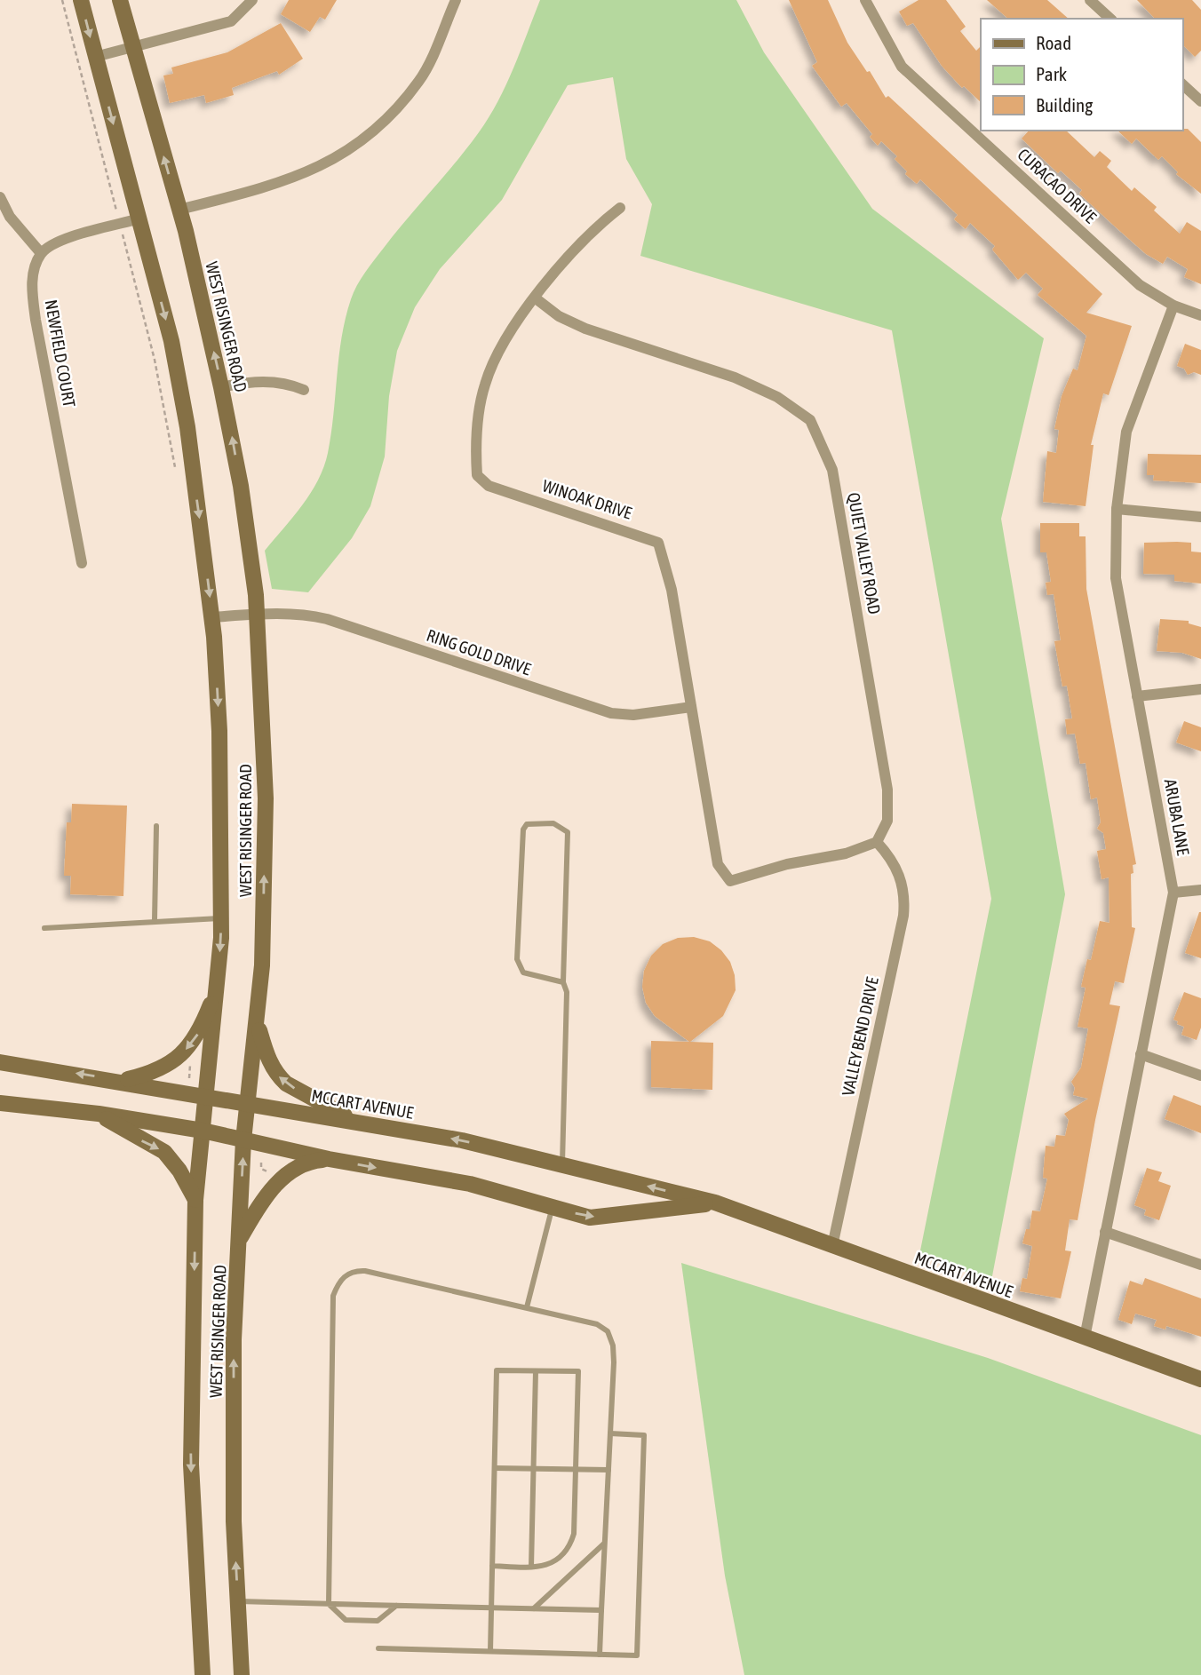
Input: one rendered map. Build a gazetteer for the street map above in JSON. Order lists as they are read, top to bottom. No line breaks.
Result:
{"streets":{"main road":["WEST RISINGER ROAD","MCCART AVENUE"],"street":["CURACAO DRIVE","NEWFIELD COURT","WINOAK DRIVE","QUIET VALLEY ROAD","RING GOLD DRIVE","ARUBA LANE","VALLEY BEND DRIVE"]},"crossings":[["CURACAO DRIVE","ARUBA LANE"],["WEST RISINGER ROAD","RING GOLD DRIVE"],["WEST RISINGER ROAD","MCCART AVENUE"],["WINOAK DRIVE","QUIET VALLEY ROAD"],["WINOAK DRIVE","RING GOLD DRIVE"],["WINOAK DRIVE","VALLEY BEND DRIVE"],["QUIET VALLEY ROAD","VALLEY BEND DRIVE"],["ARUBA LANE","MCCART AVENUE"],["VALLEY BEND DRIVE","MCCART AVENUE"]],"legend":["Road","Park","Building"]}
